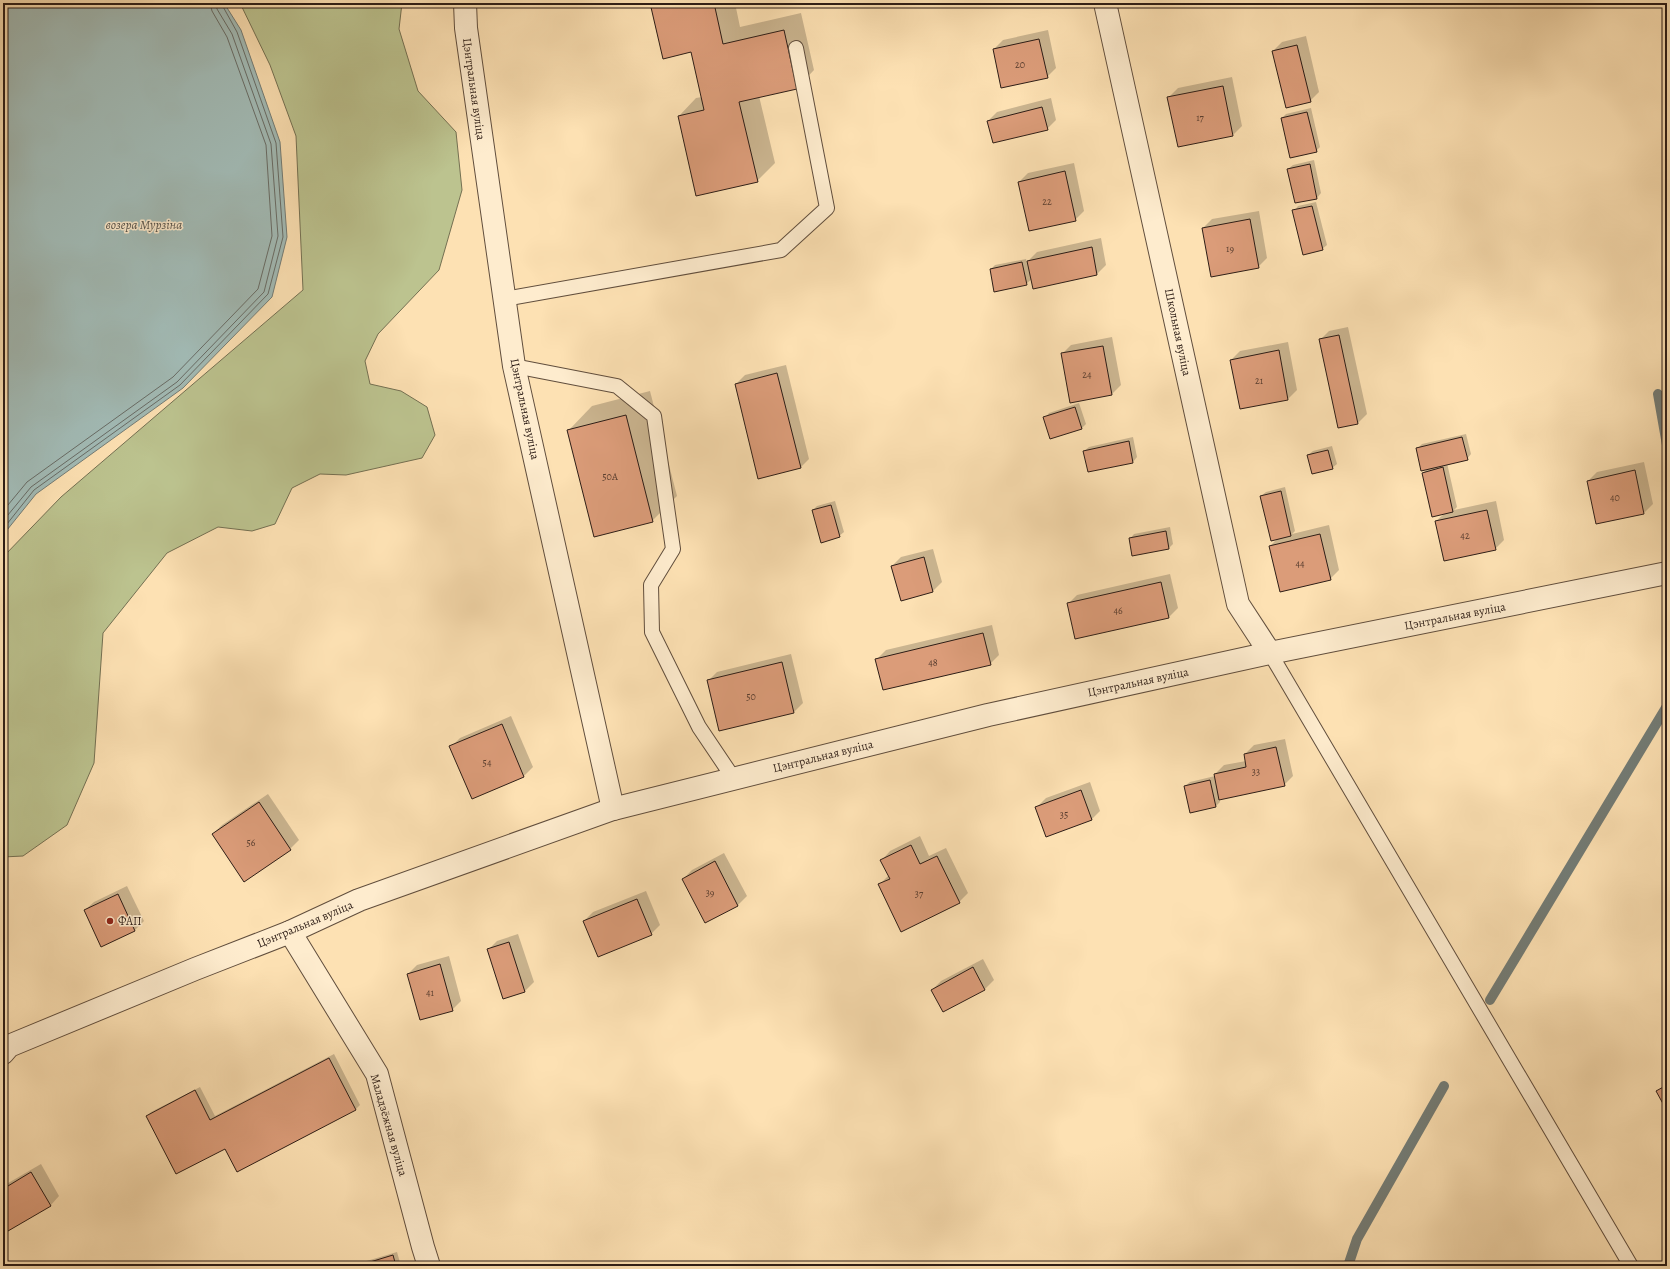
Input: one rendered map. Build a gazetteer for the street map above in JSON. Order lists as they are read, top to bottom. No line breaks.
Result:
{"streets":{"street":["Цэнтральная вуліца","Школьная вуліца","Маладзёжная вуліца"]},"crossings":[["Цэнтральная вуліца","Школьная вуліца"],["Цэнтральная вуліца","Маладзёжная вуліца"]],"water":["возера Мурзіна"],"places":["ФАП"],"house_numbers":["20","17","22","19","24","21","50А","40","42","44","46","48","50","54","33","35","56","39","37","41"]}
